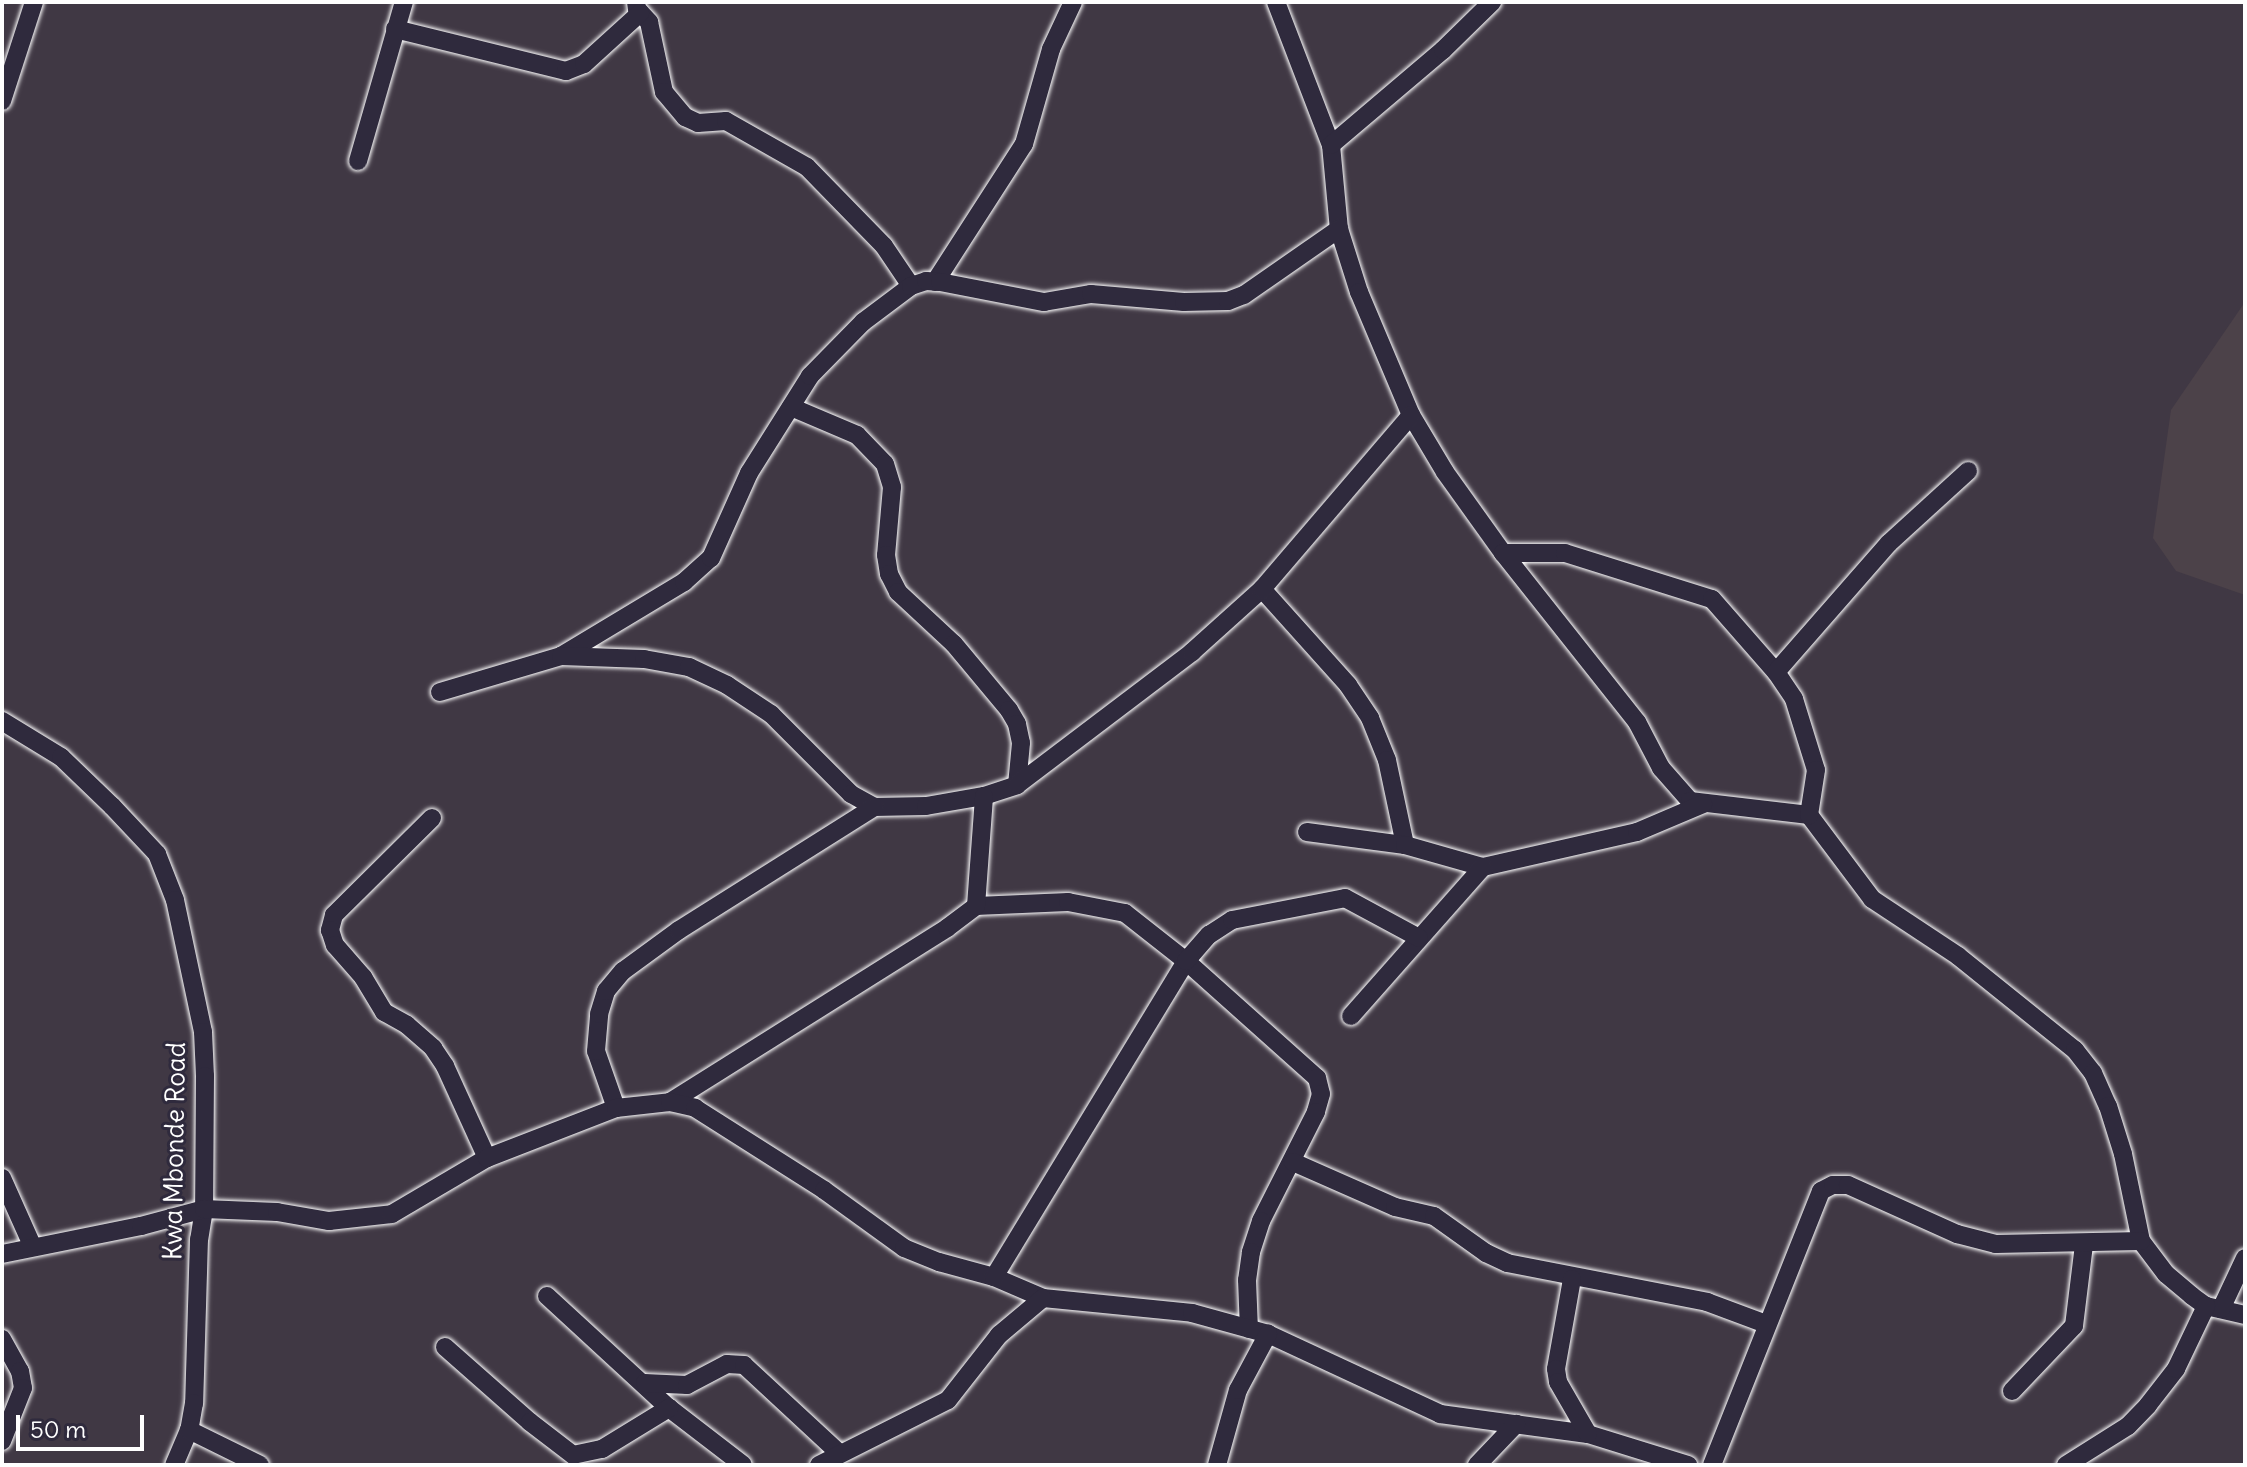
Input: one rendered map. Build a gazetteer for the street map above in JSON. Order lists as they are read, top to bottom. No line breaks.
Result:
{"streets":{"street":["Kwa Mbonde Road"]},"scale_bar":"50 m"}
